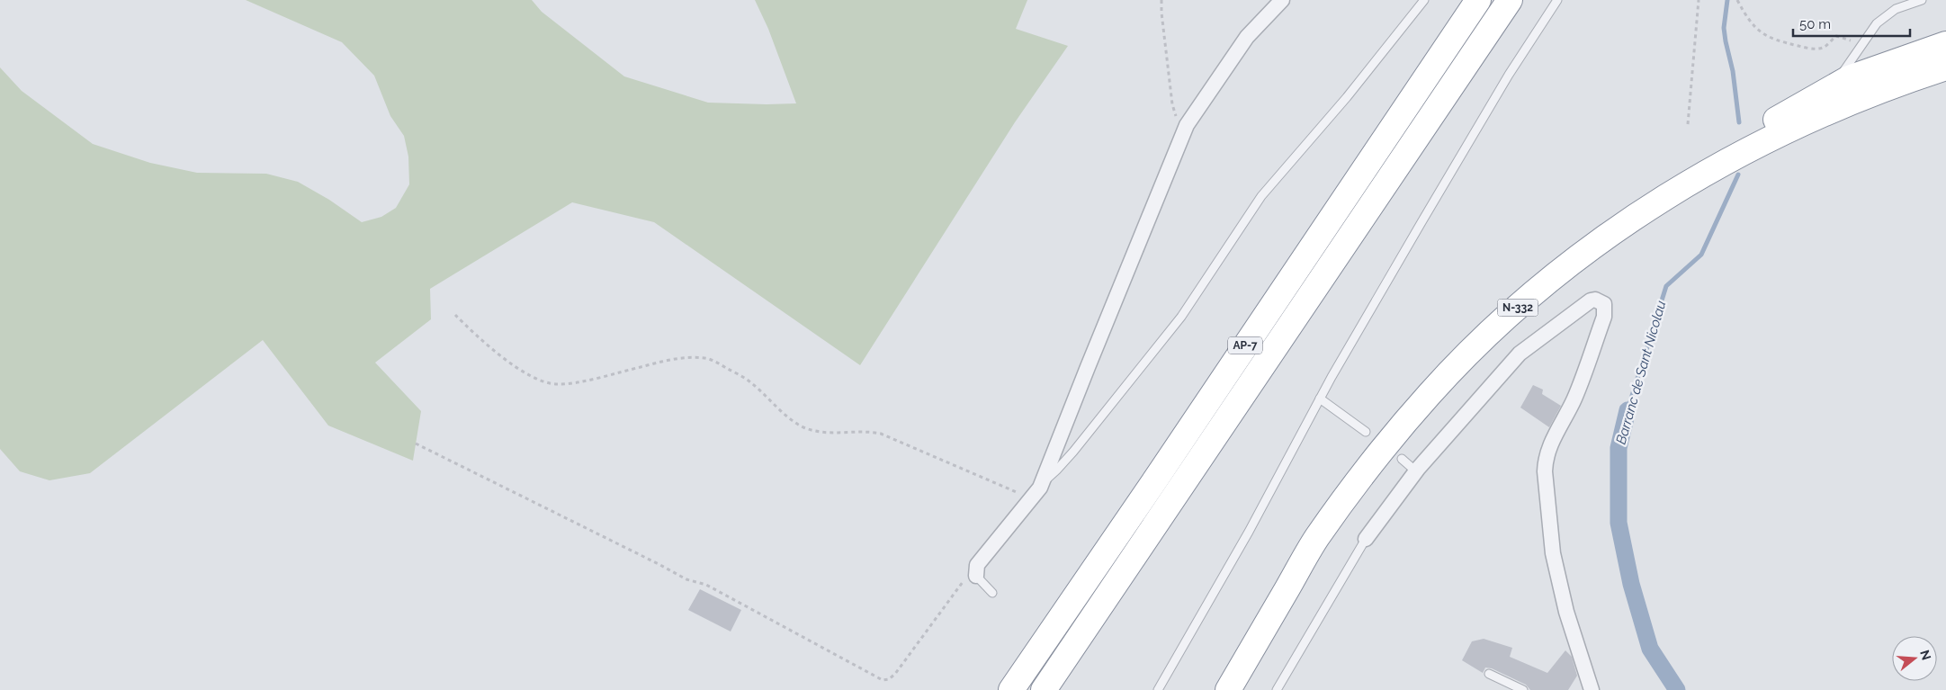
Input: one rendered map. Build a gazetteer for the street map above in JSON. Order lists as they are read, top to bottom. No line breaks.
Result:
{"streets":{"highway":["N-332","AP-7"]},"water":["Barranc de Sant Nicolau"],"scale_bar":"50 m","north":"right"}
